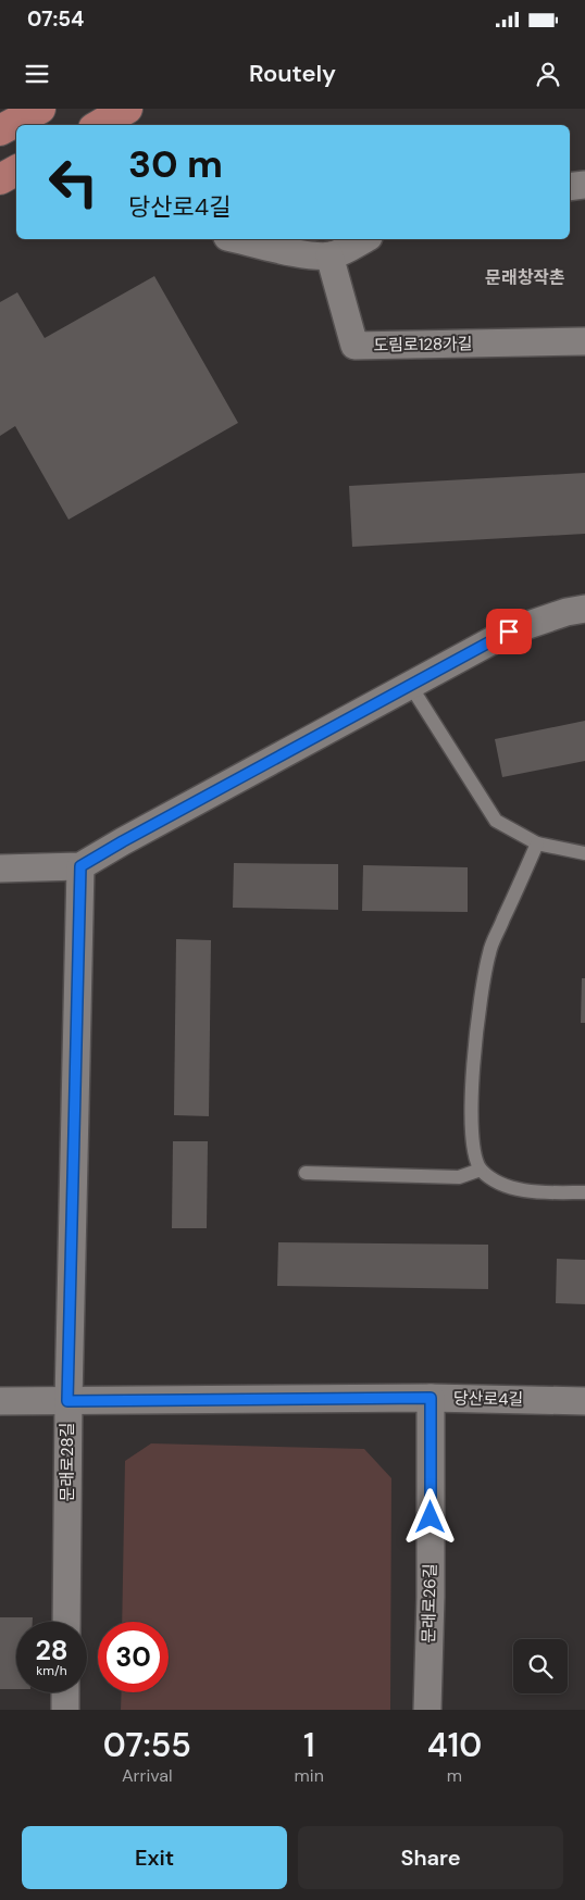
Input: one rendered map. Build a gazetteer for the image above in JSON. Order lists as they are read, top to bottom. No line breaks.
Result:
{"streets":{"street":["도림로128가길","당산로4길","문래로28길","문래로26길"]},"crossings":[["당산로4길","문래로28길"],["당산로4길","문래로26길"]],"districts":["문래창작촌"],"page":{"status":"07:54","header":"Routely","turn":["30 m","당산로4길"],"speed":"28 km/h","limit":"30","eta":["07:55","Arrival","1","min","410","m"],"buttons":["Exit","Share"]}}
